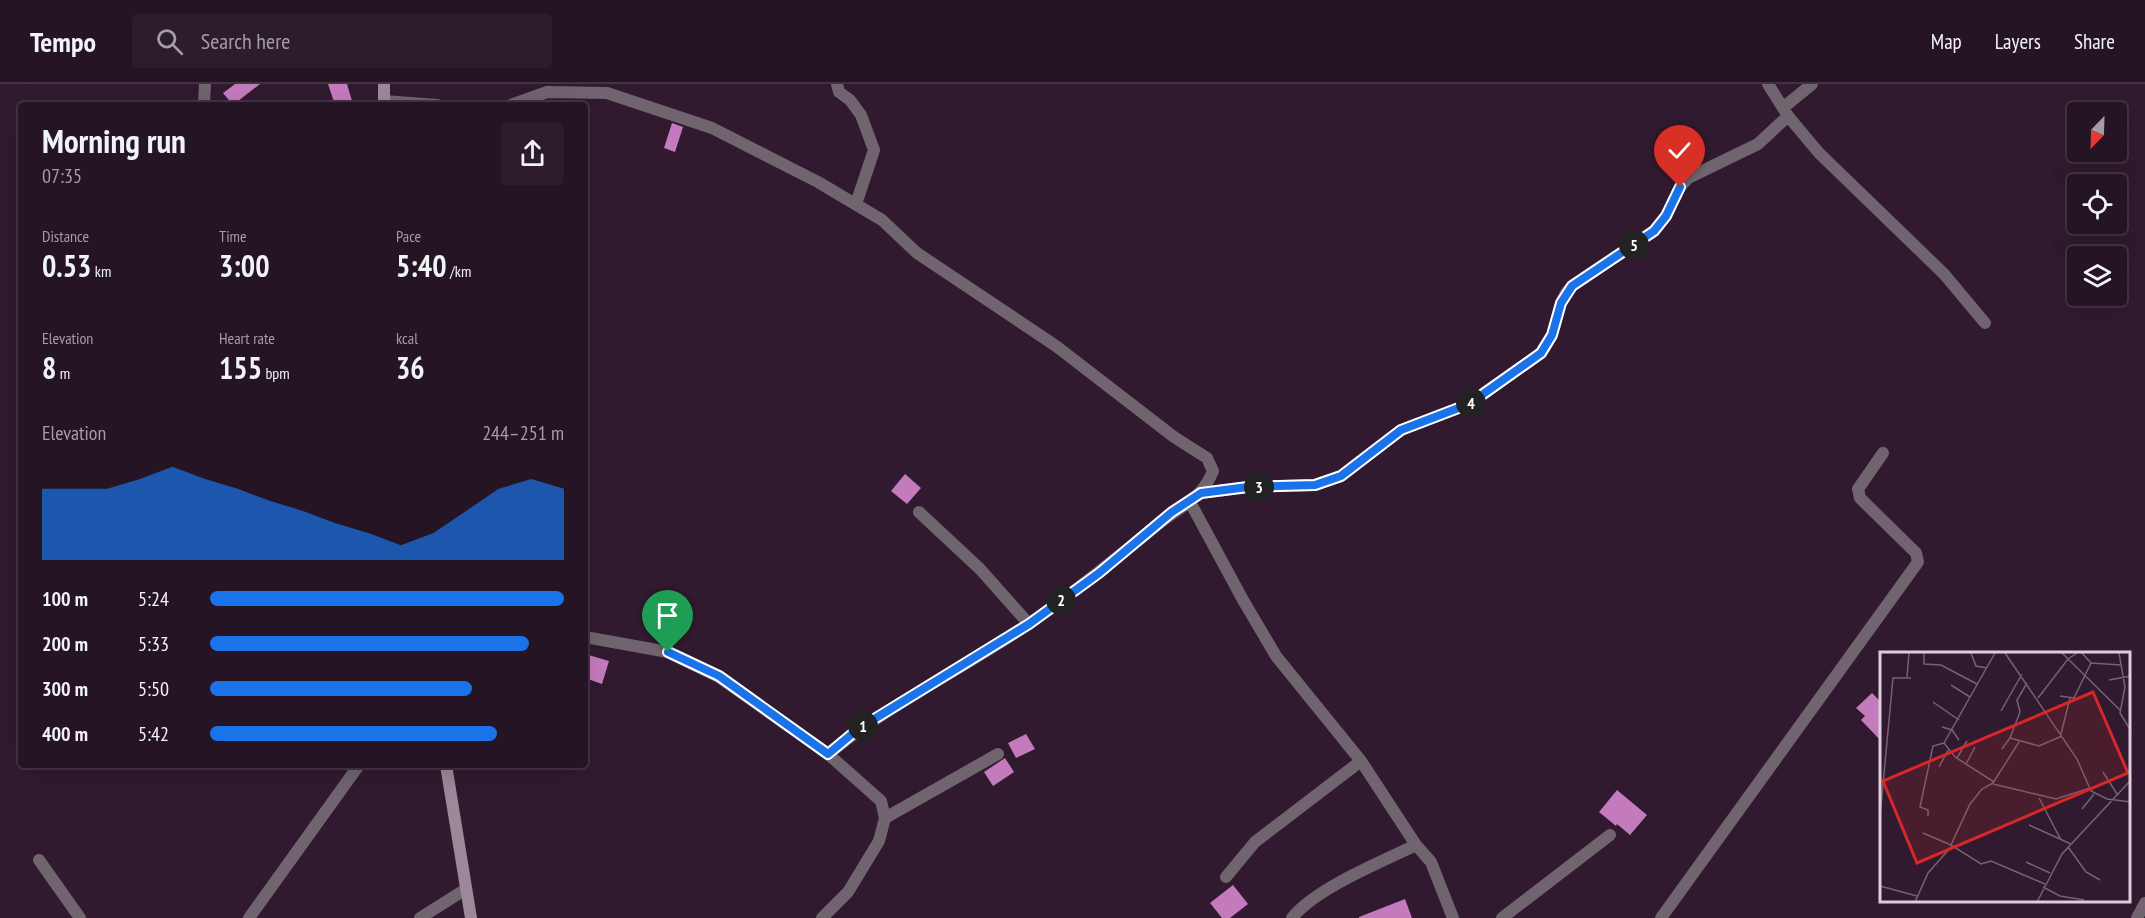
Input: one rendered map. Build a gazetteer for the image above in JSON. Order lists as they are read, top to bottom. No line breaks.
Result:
{"north":"bottom left","page":{"header":"Tempo","search":"Search here","nav":["Map","Layers","Share"],"heading":["Morning run","07:35"],"stats":[["Distance","0.53 km"],["Time","3:00"],["Pace","5:40 /km"],["Elevation","8 m"],["Heart rate","155 bpm"],["kcal","36"]],"pins":["5","4","3","2","1"],"chart":["Elevation","244–251 m"],"list":[{"name":"100 m","note":"5:24"},{"name":"200 m","note":"5:33"},{"name":"300 m","note":"5:50"},{"name":"400 m","note":"5:42"}]}}
